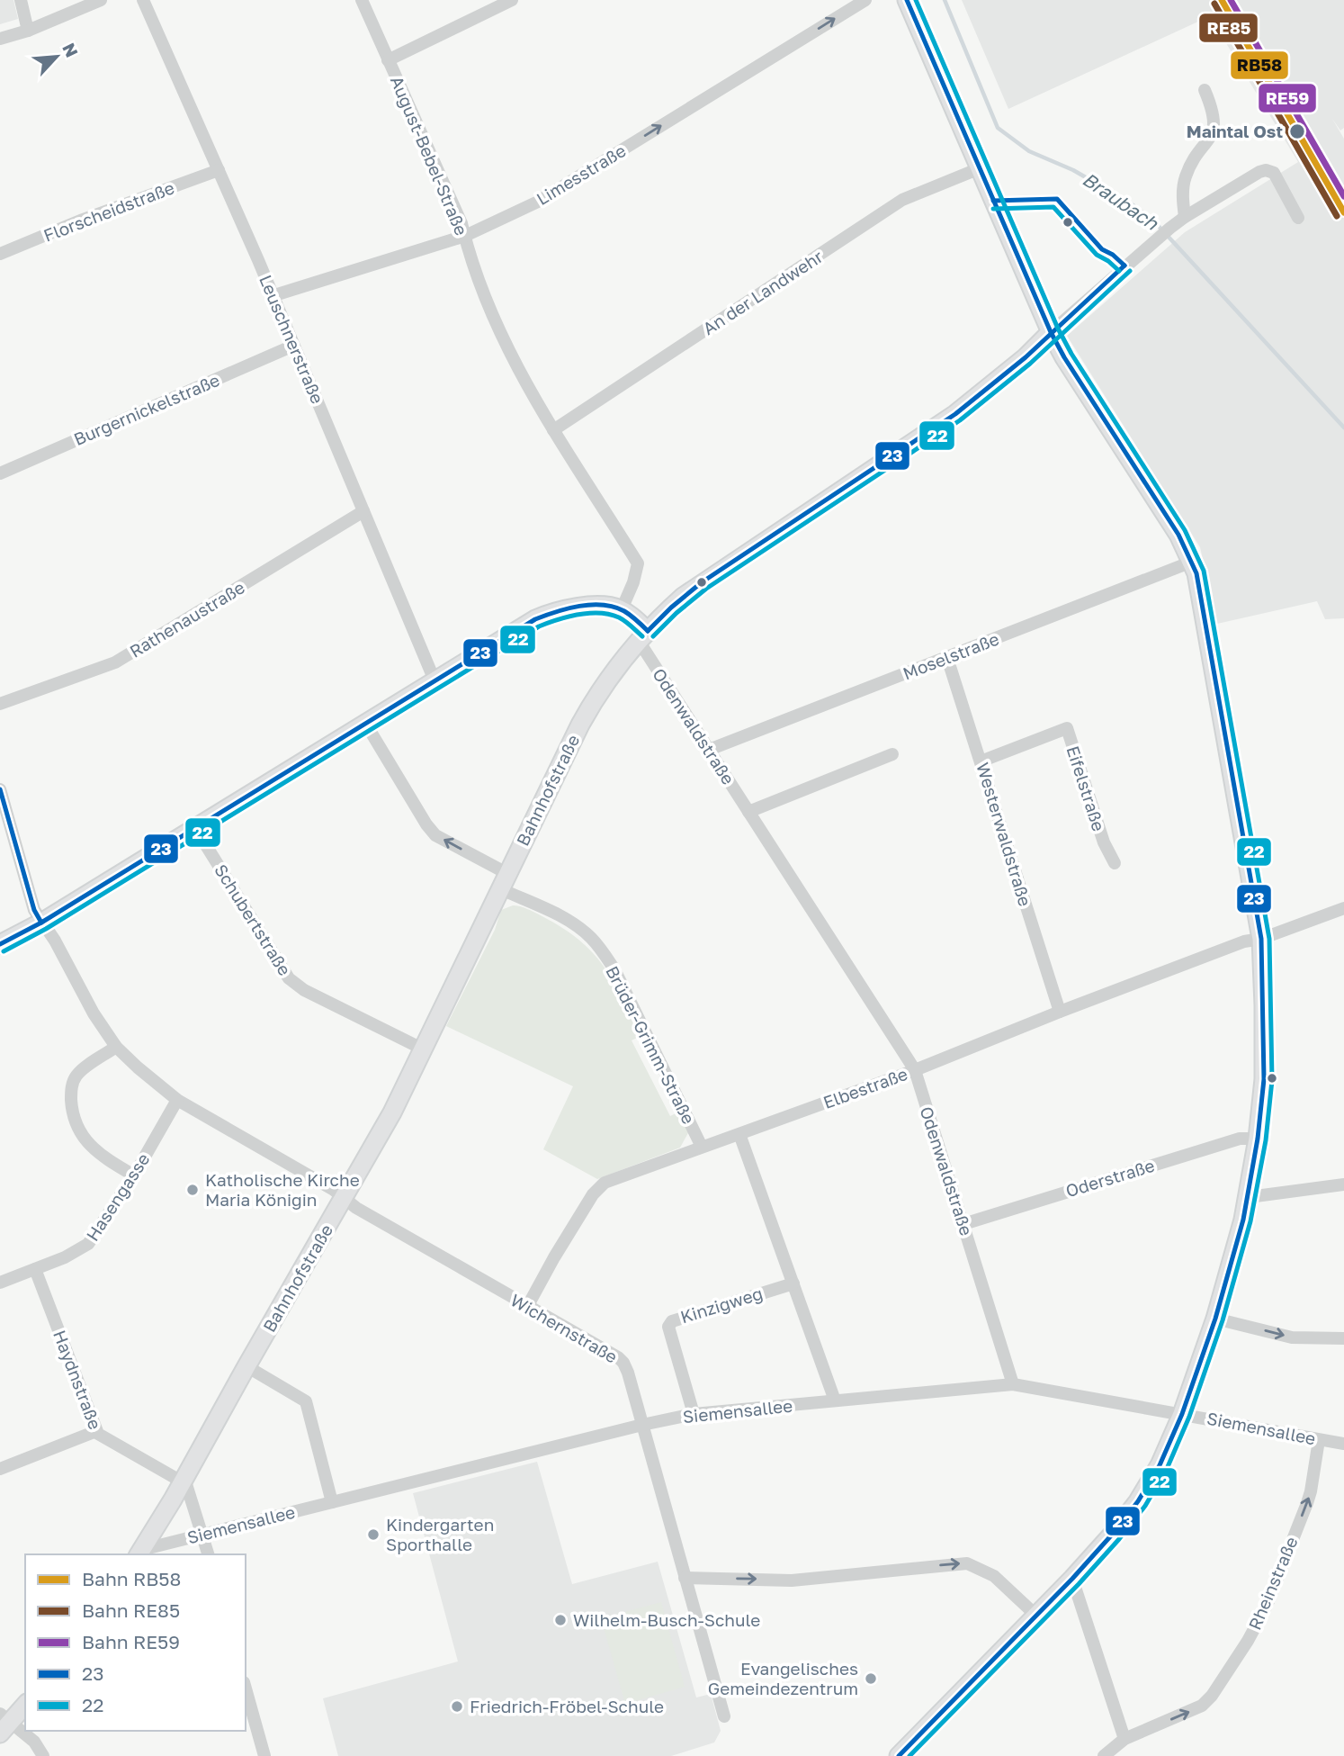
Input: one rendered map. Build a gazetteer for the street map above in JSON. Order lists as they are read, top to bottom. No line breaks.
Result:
{"streets":{"street":["August-Bebel-Straße","Limesstraße","Florscheidstraße","An der Landwehr","Leuschnerstraße","Burgernickelstraße","Rathenaustraße","Moselstraße","Odenwaldstraße","Eifelstraße","Bahnhofstraße","Westerwaldstraße","Schubertstraße","Brüder-Grimm-Straße","Elbestraße","Oderstraße","Hasengasse","Kinzigweg","Wichernstraße","Haydnstraße","Siemensallee","Rheinstraße"]},"crossings":[["August-Bebel-Straße","Limesstraße"],["August-Bebel-Straße","An der Landwehr"],["Limesstraße","Leuschnerstraße"],["Florscheidstraße","Leuschnerstraße"],["Leuschnerstraße","Burgernickelstraße"],["Leuschnerstraße","Rathenaustraße"],["Moselstraße","Odenwaldstraße"],["Moselstraße","Westerwaldstraße"],["Odenwaldstraße","Bahnhofstraße"],["Odenwaldstraße","Elbestraße"],["Odenwaldstraße","Oderstraße"],["Odenwaldstraße","Siemensallee"],["Eifelstraße","Westerwaldstraße"],["Bahnhofstraße","Schubertstraße"],["Bahnhofstraße","Brüder-Grimm-Straße"],["Bahnhofstraße","Wichernstraße"],["Bahnhofstraße","Haydnstraße"],["Bahnhofstraße","Siemensallee"],["Westerwaldstraße","Elbestraße"],["Brüder-Grimm-Straße","Elbestraße"],["Elbestraße","Wichernstraße"],["Hasengasse","Wichernstraße"],["Hasengasse","Haydnstraße"],["Kinzigweg","Siemensallee"],["Wichernstraße","Siemensallee"],["Siemensallee","Rheinstraße"]],"one_way":["Limesstraße","Brüder-Grimm-Straße","Rheinstraße"],"water":["Braubach"],"places":["Maintal Ost","Katholische Kirche Maria Königin","Kindergarten Sporthalle","Wilhelm-Busch-Schule","Evangelisches Gemeindezentrum","Friedrich-Fröbel-Schule"],"lines":["rail line RB58","rail line RE59","transit line 23","transit line 22","rail line RE85"],"legend":["Bahn RB58","Bahn RE85","Bahn RE59","23","22"],"north":"top right"}
